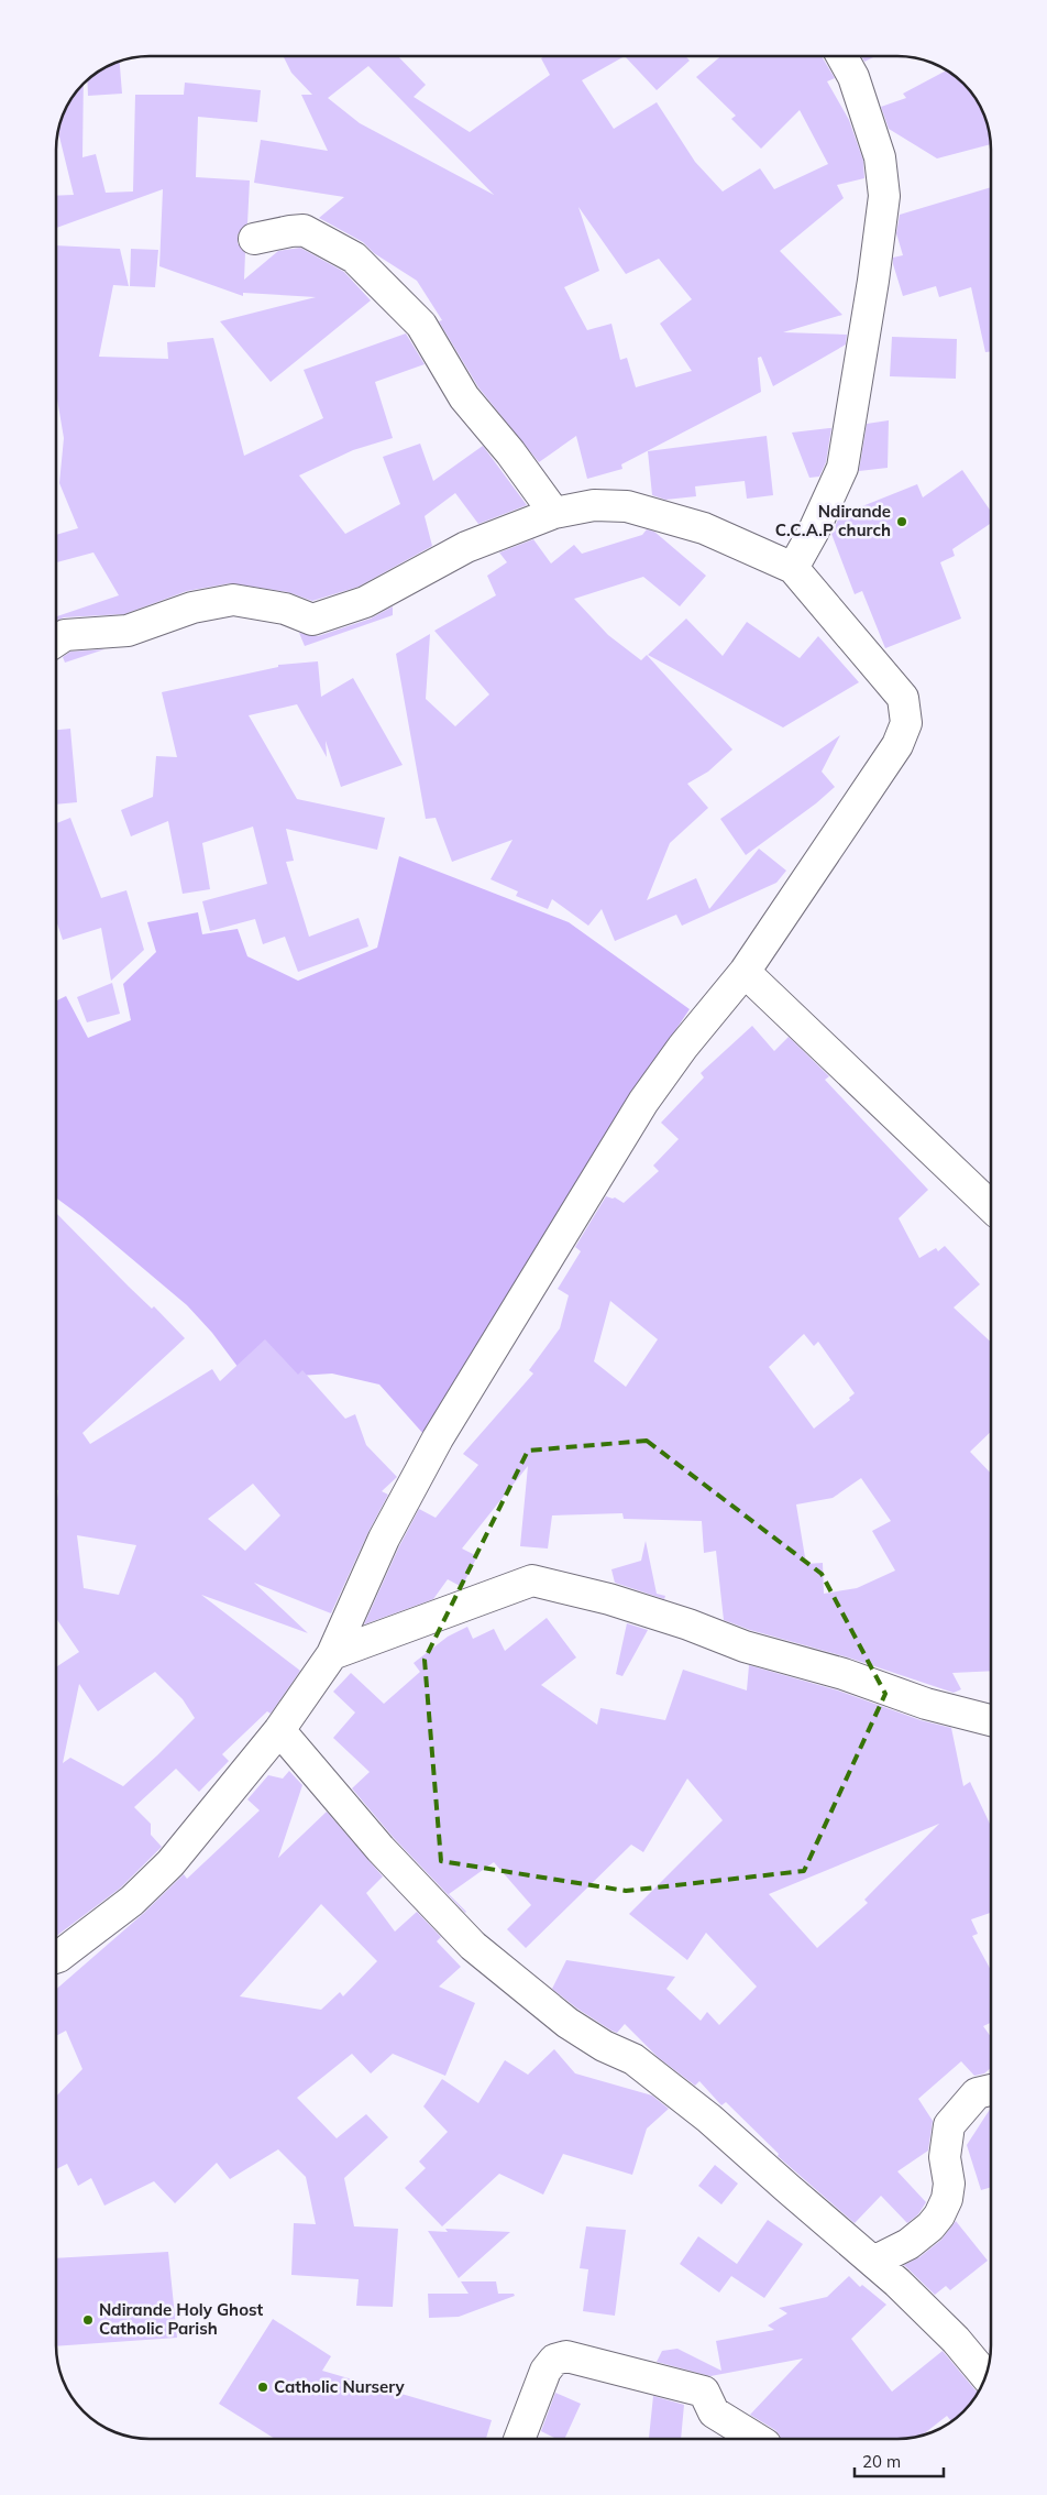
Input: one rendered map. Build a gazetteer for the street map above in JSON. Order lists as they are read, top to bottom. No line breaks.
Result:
{"places":["Ndirande C.C.A.P church","Ndirande Holy Ghost Catholic Parish","Catholic Nursery"],"scale_bar":"20 m"}
